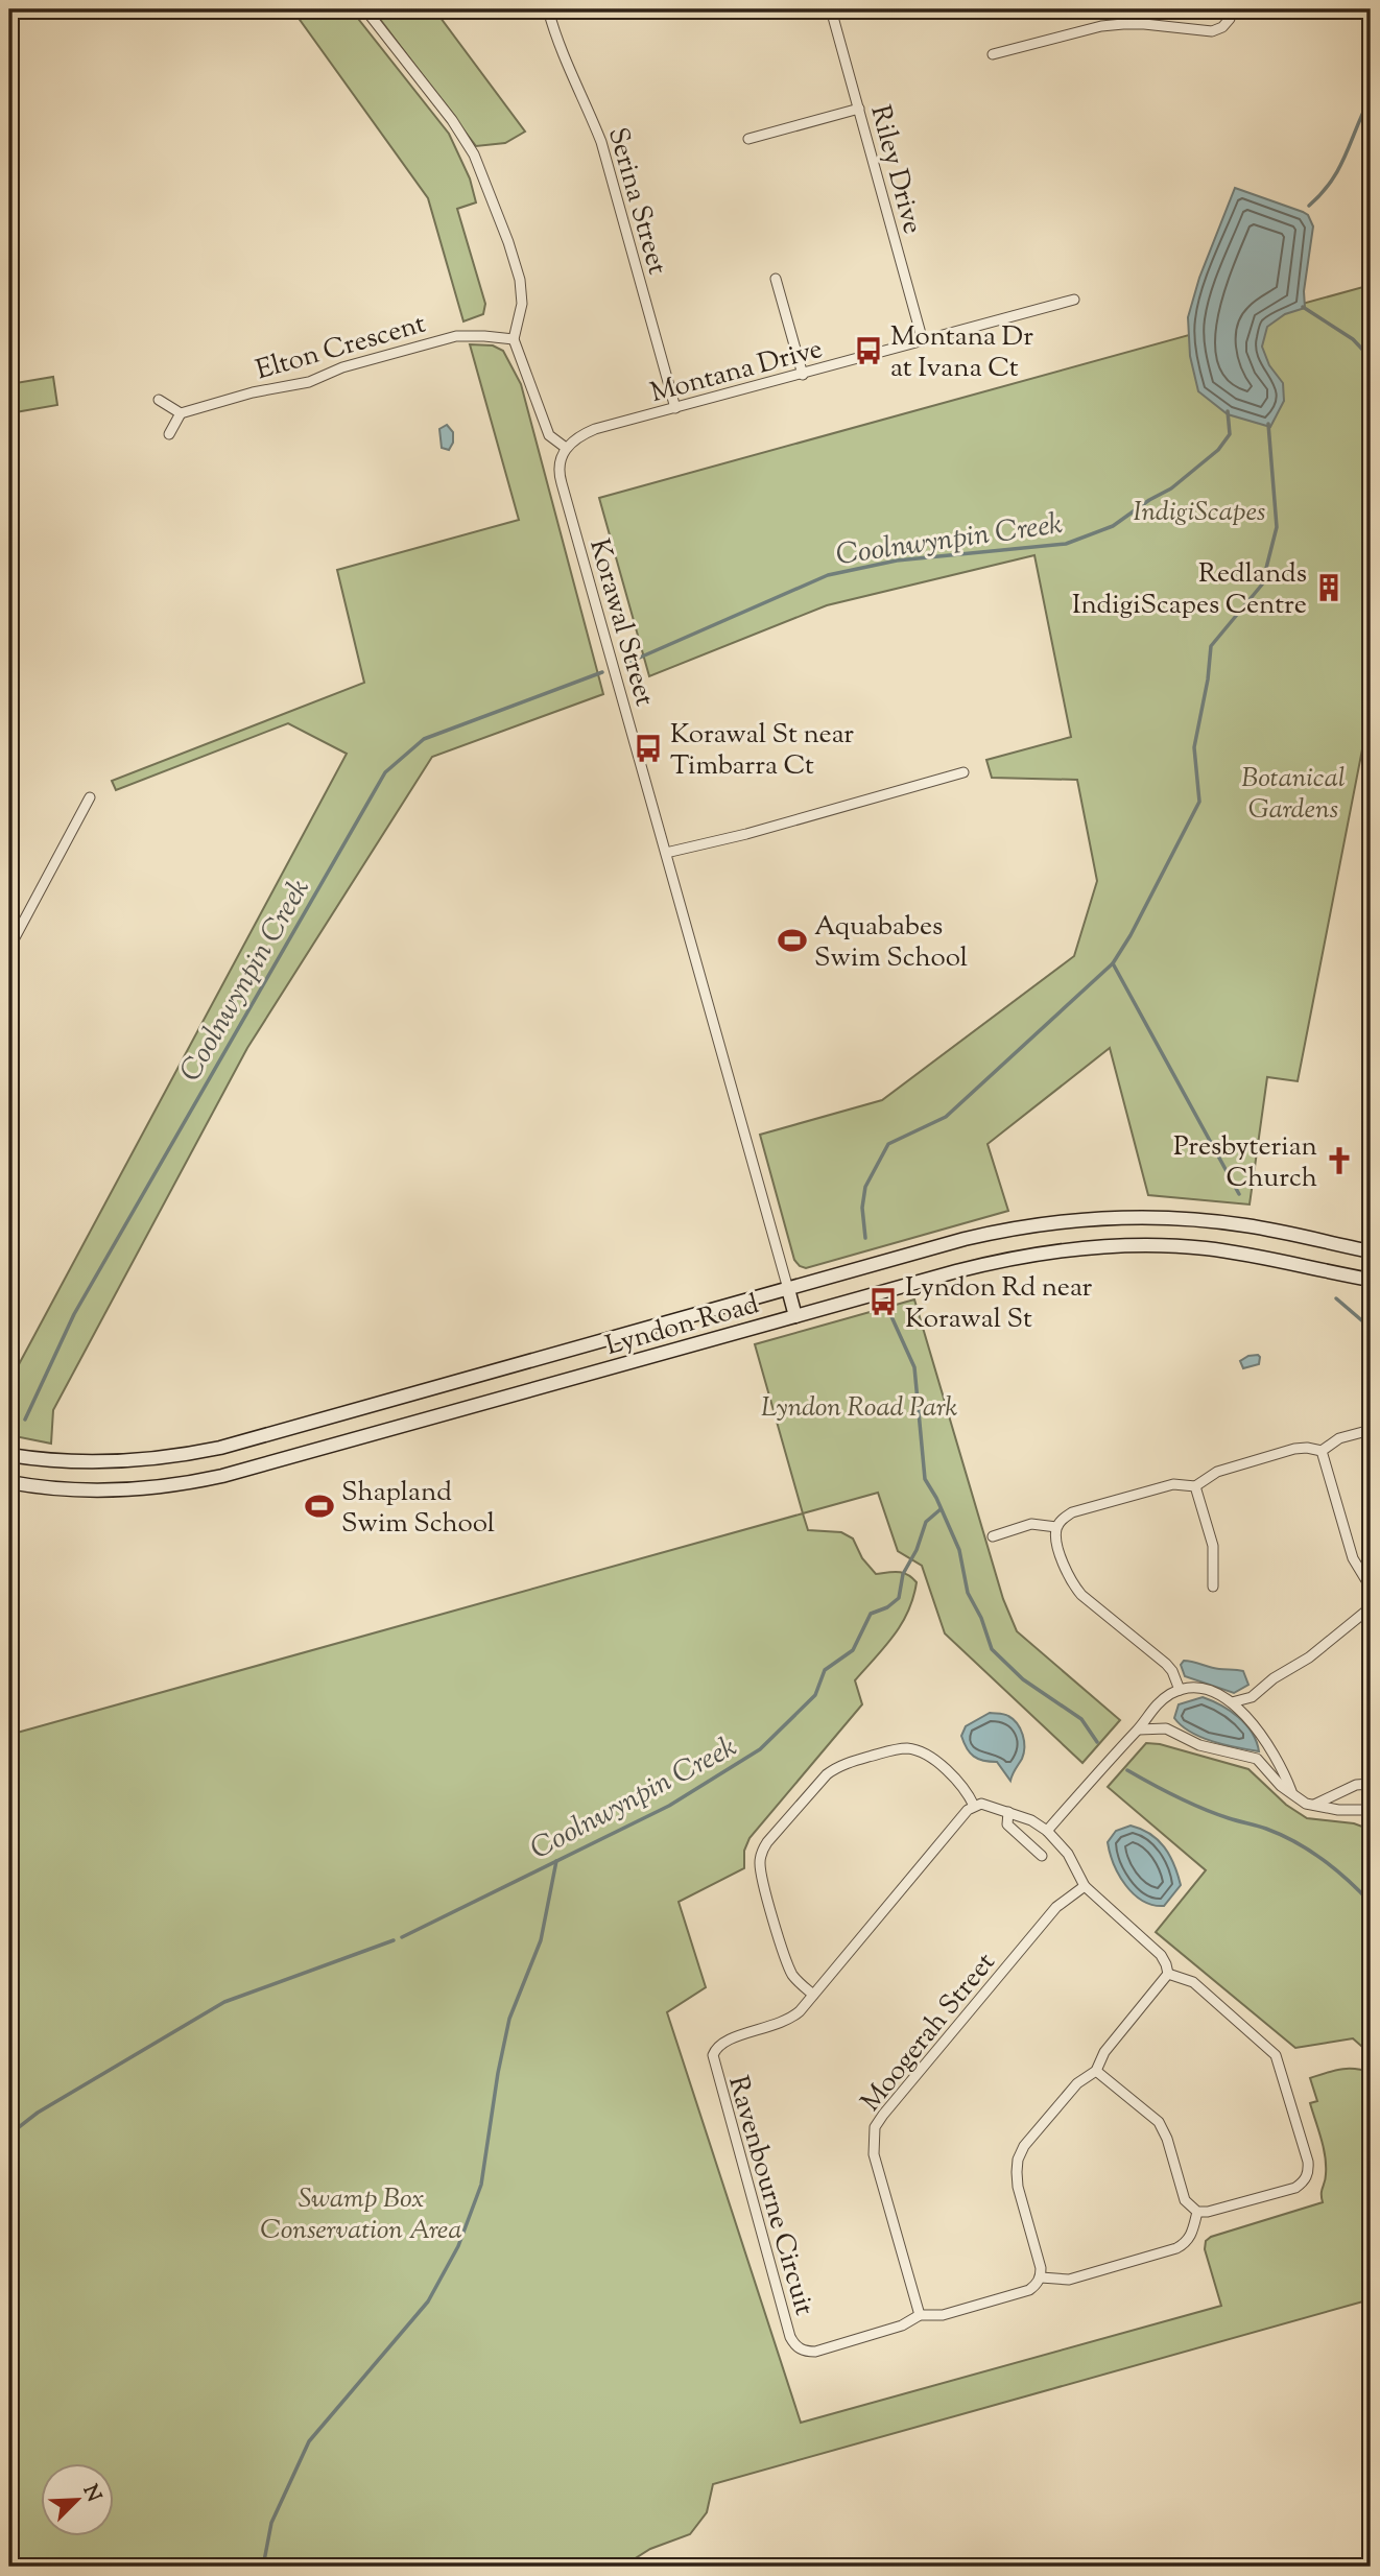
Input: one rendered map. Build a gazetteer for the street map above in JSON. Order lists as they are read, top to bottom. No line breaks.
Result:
{"streets":{"main road":["Lyndon Road"],"street":["Riley Drive","Serina Street","Elton Crescent","Montana Drive","Korawal Street","Moogerah Street","Ravenbourne Circuit"]},"crossings":[["Riley Drive","Montana Drive"],["Serina Street","Montana Drive"],["Montana Drive","Korawal Street"],["Korawal Street","Lyndon Road"],["Moogerah Street","Ravenbourne Circuit"]],"water":["Coolnwynpin Creek"],"parks":["IndigiScapes","Botanical Gardens","Lyndon Road Park","Swamp Box Conservation Area"],"places":{"bus stop":["Montana Dr at Ivana Ct","Korawal St near Timbarra Ct","Lyndon Rd near Korawal St"],"building":["Redlands IndigiScapes Centre"],"sports":["Aquababes Swim School","Shapland Swim School"],"church":["Presbyterian Church"]},"north":"top right"}
